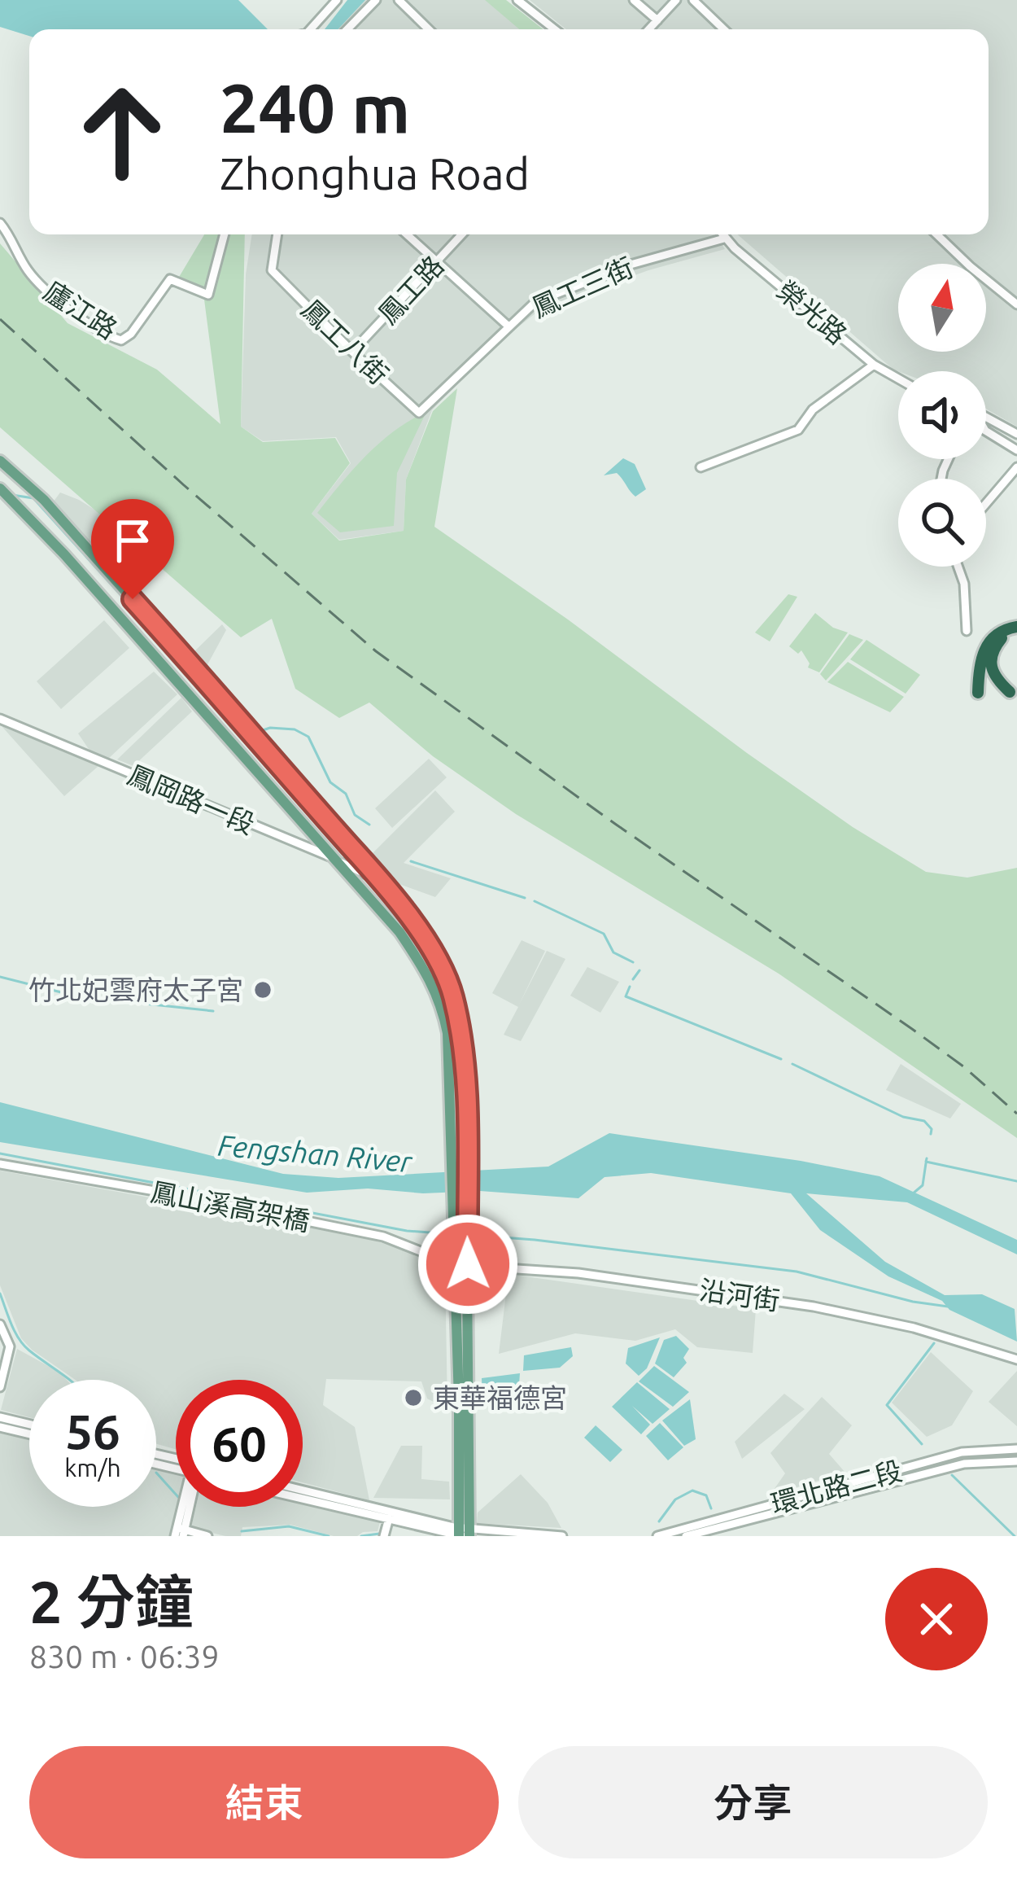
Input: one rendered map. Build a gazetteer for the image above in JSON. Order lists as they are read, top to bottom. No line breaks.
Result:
{"streets":{"street":["鳳工三街","鳳工路","廬江路","榮光路","鳳工八街","鳳岡路一段","鳳山溪高架橋","沿河街","環北路二段"]},"crossings":[["鳳工三街","榮光路"],["鳳工三街","鳳工八街"],["鳳工路","鳳工八街"],["鳳山溪高架橋","沿河街"]],"water":["Fengshan River"],"places":["竹北妃雲府太子宮","東華福德宮"],"north":"top","page":{"turn":["240 m","Zhonghua Road"],"speed":"56 km/h","limit":"60","heading":["2 分鐘","830 m · 06:39"],"buttons":["結束","分享"]}}
